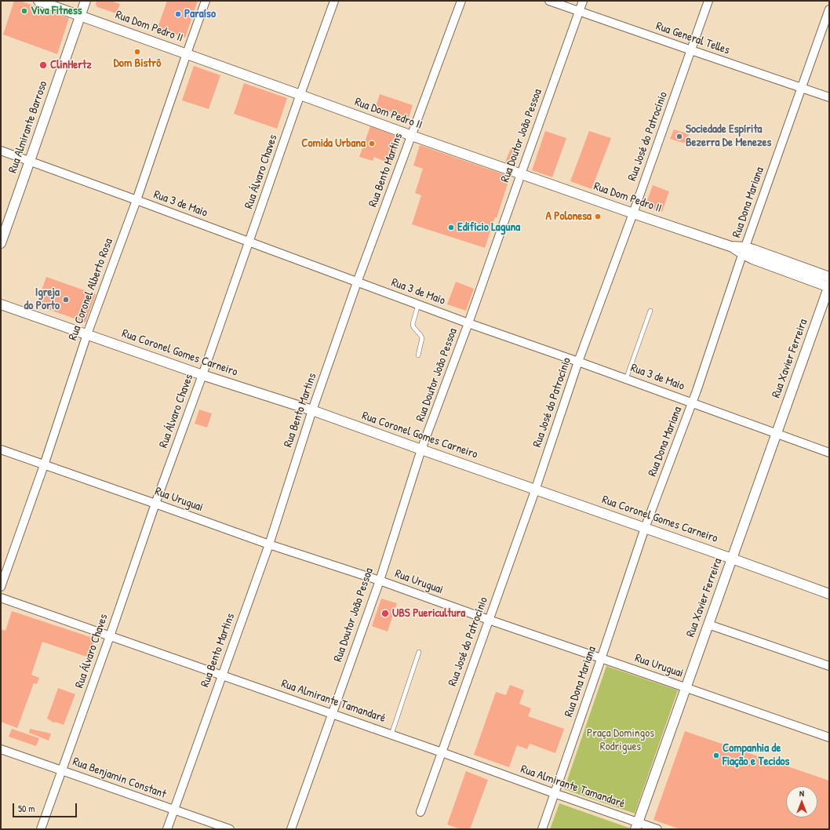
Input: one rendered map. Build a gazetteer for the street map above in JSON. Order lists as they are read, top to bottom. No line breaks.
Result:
{"streets":{"street":["Rua Dom Pedro II","Rua General Telles","Rua Almirante Barroso","Rua Doutor João Pessoa","Rua José do Patrocínio","Rua Bento Martins","Rua Álvaro Chaves","Rua Dona Mariana","Rua 3 de Maio","Rua Coronel Alberto Rosa","Rua Coronel Gomes Carneiro","Rua Xavier Ferreira","Rua Uruguai","Rua Almirante Tamandaré","Rua Benjamin Constant"]},"crossings":[["Rua Dom Pedro II","Rua Almirante Barroso"],["Rua Dom Pedro II","Rua Doutor João Pessoa"],["Rua Dom Pedro II","Rua José do Patrocínio"],["Rua Dom Pedro II","Rua Bento Martins"],["Rua Dom Pedro II","Rua Álvaro Chaves"],["Rua Dom Pedro II","Rua Dona Mariana"],["Rua Dom Pedro II","Rua Coronel Alberto Rosa"],["Rua Dom Pedro II","Rua Xavier Ferreira"],["Rua General Telles","Rua Doutor João Pessoa"],["Rua General Telles","Rua José do Patrocínio"],["Rua General Telles","Rua Dona Mariana"],["Rua Almirante Barroso","Rua 3 de Maio"],["Rua Doutor João Pessoa","Rua 3 de Maio"],["Rua Doutor João Pessoa","Rua Coronel Gomes Carneiro"],["Rua Doutor João Pessoa","Rua Uruguai"],["Rua Doutor João Pessoa","Rua Almirante Tamandaré"],["Rua José do Patrocínio","Rua 3 de Maio"],["Rua José do Patrocínio","Rua Coronel Gomes Carneiro"],["Rua José do Patrocínio","Rua Uruguai"],["Rua José do Patrocínio","Rua Almirante Tamandaré"],["Rua Bento Martins","Rua 3 de Maio"],["Rua Bento Martins","Rua Coronel Gomes Carneiro"],["Rua Bento Martins","Rua Uruguai"],["Rua Bento Martins","Rua Almirante Tamandaré"],["Rua Bento Martins","Rua Benjamin Constant"],["Rua Álvaro Chaves","Rua 3 de Maio"],["Rua Álvaro Chaves","Rua Coronel Gomes Carneiro"],["Rua Álvaro Chaves","Rua Uruguai"],["Rua Álvaro Chaves","Rua Almirante Tamandaré"],["Rua Álvaro Chaves","Rua Benjamin Constant"],["Rua Dona Mariana","Rua 3 de Maio"],["Rua Dona Mariana","Rua Coronel Gomes Carneiro"],["Rua Dona Mariana","Rua Uruguai"],["Rua Dona Mariana","Rua Almirante Tamandaré"],["Rua 3 de Maio","Rua Coronel Alberto Rosa"],["Rua 3 de Maio","Rua Xavier Ferreira"],["Rua Coronel Alberto Rosa","Rua Coronel Gomes Carneiro"],["Rua Coronel Alberto Rosa","Rua Uruguai"],["Rua Coronel Gomes Carneiro","Rua Xavier Ferreira"],["Rua Xavier Ferreira","Rua Uruguai"],["Rua Xavier Ferreira","Rua Almirante Tamandaré"]],"parks":["Praça Domingos Rodrigues"],"places":["Viva Fitness","Paraíso","Dom Bistrô","ClinHertz","Sociedade Espírita Bezerra De Menezes","Comida Urbana","A Polonesa","Edifício Laguna","Igreja do Porto","UBS Puericultura","Companhia de Fiação e Tecidos"],"scale_bar":"50 m","north":"top"}
